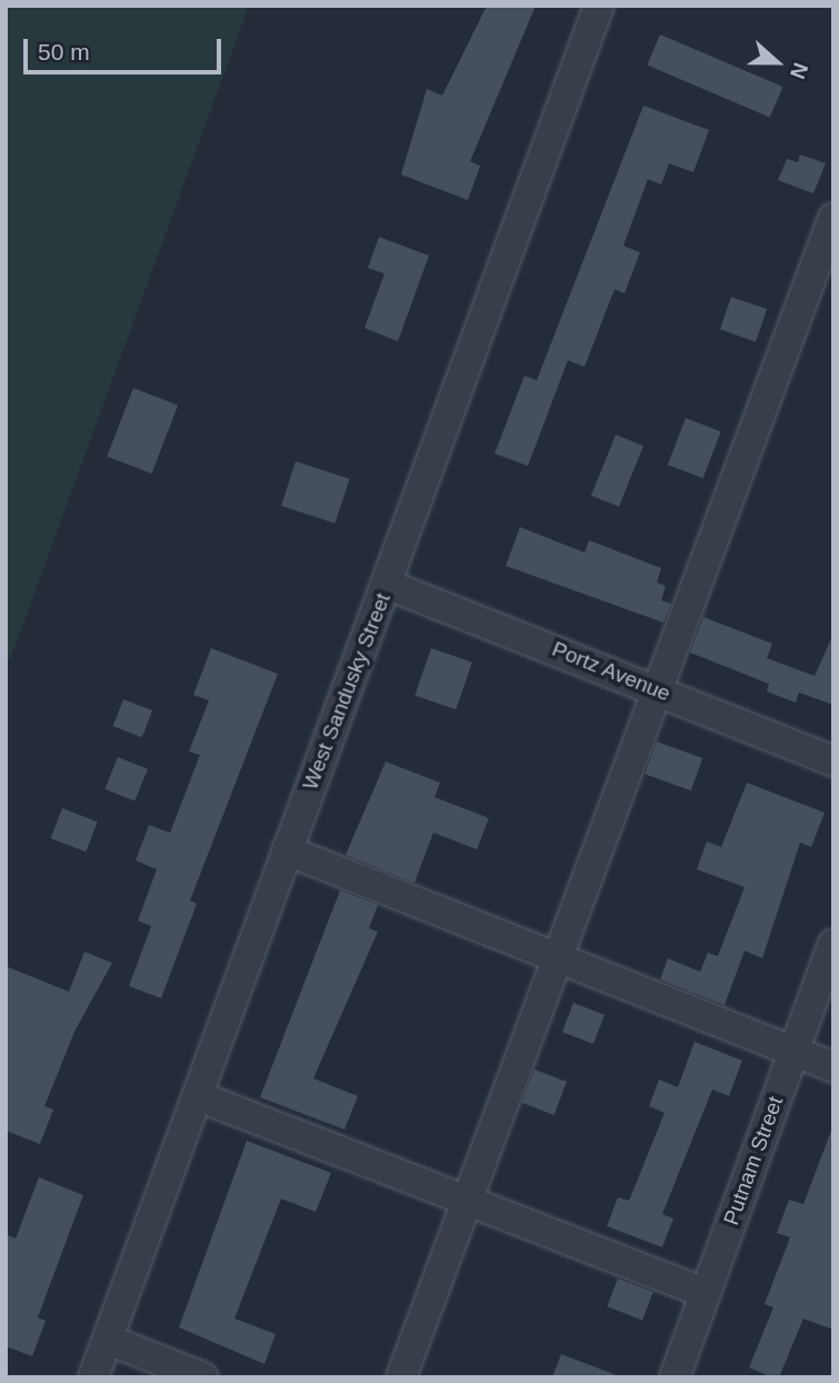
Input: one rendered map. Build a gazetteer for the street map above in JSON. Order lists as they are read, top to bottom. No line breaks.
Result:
{"streets":{"street":["Portz Avenue","West Sandusky Street","Putnam Street"]},"crossings":[["Portz Avenue","West Sandusky Street"]],"scale_bar":"50 m","north":"right"}
